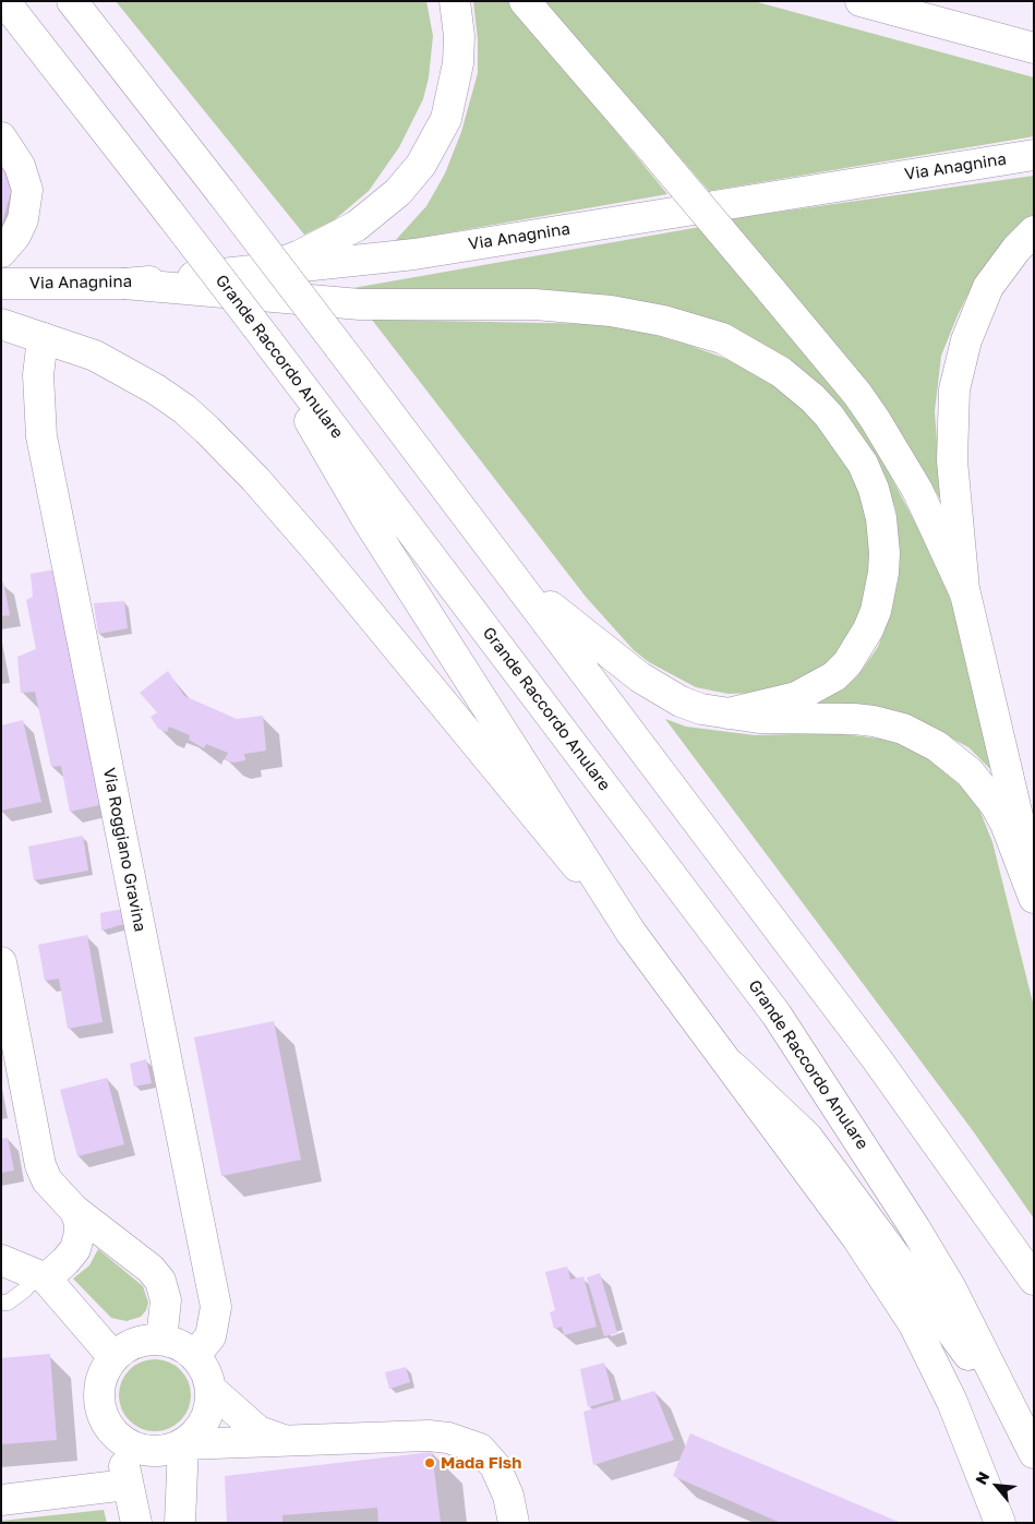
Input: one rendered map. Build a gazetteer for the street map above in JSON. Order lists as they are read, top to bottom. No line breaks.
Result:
{"streets":{"main road":["Via Anagnina","Grande Raccordo Anulare","Via Roggiano Gravina"]},"places":["Mada Fish"],"north":"top left"}
